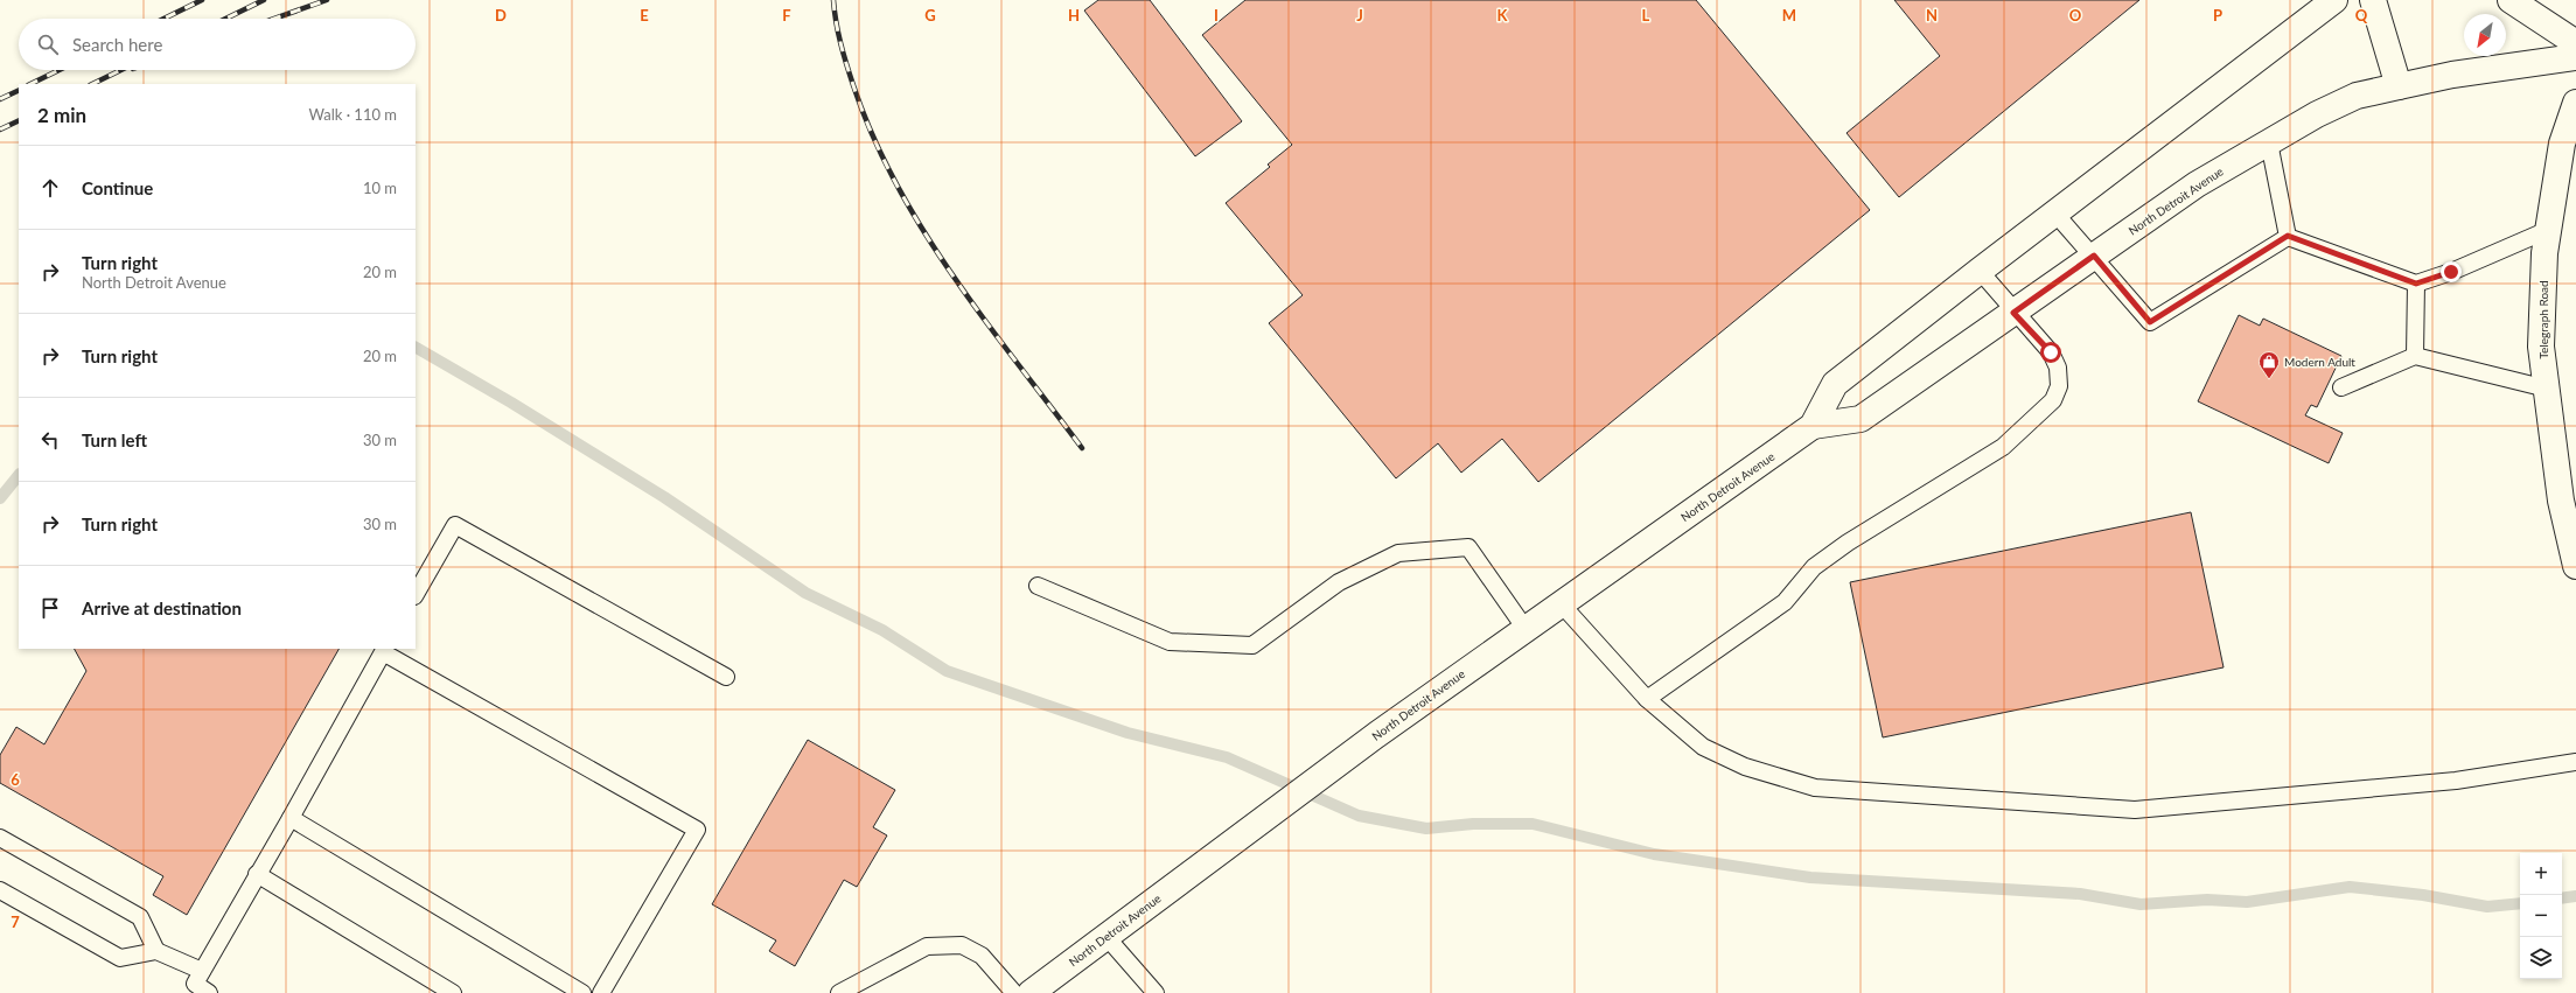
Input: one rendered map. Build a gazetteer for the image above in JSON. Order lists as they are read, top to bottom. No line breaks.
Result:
{"streets":{"main road":["North Detroit Avenue","Telegraph Road"]},"places":{"shop":["Modern Adult"]},"north":"bottom left","page":{"search":"Search here","heading":["2 min","Walk · 110 m"],"list":[["Continue","10 m"],["Turn right","North Detroit Avenue","20 m"],["Turn right","20 m"],["Turn left","30 m"],["Turn right","30 m"],"Arrive at destination"],"map_buttons":["+","−"]},"grid":{"columns":["D","E","F","G","H","I","J","K","L","M","N","O","P","Q"],"rows":["6","7"]}}
